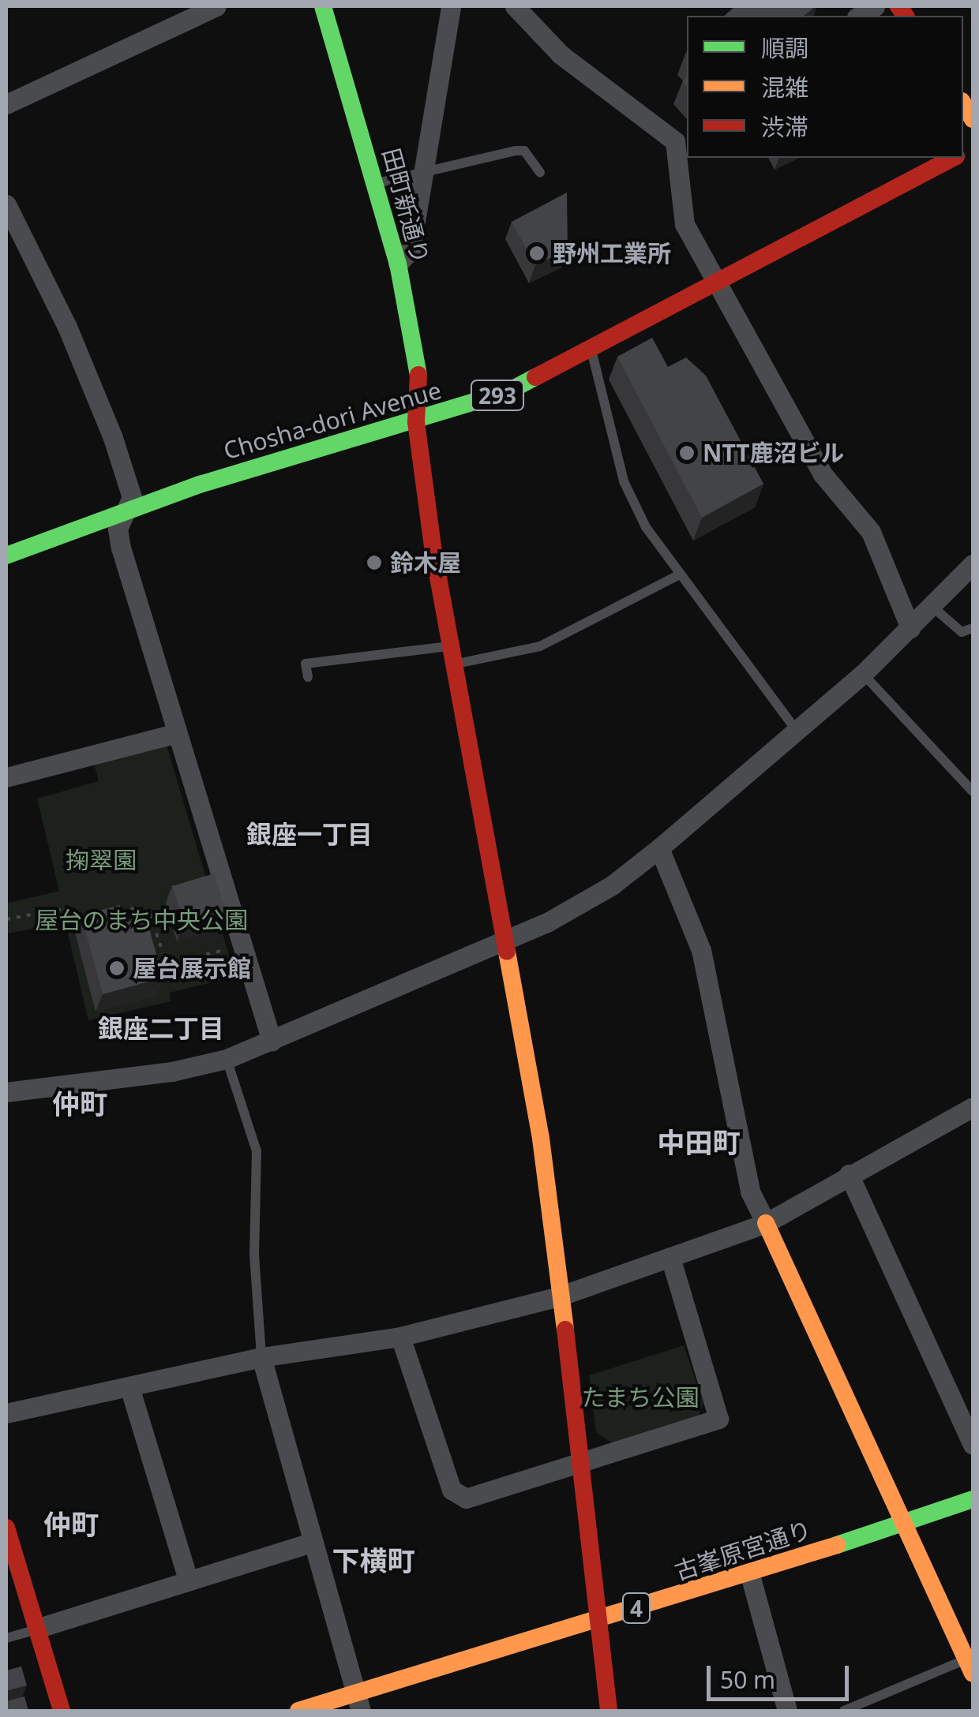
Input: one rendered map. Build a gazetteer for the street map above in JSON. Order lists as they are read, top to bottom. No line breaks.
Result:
{"streets":{"main road":["田町新通り","293","Chosha-dori Avenue","古峯原宮通り","4"]},"crossings":[["田町新通り","Chosha-dori Avenue"],["田町新通り","古峯原宮通り"]],"districts":["銀座一丁目","銀座二丁目","仲町","中田町","仲町","下横町"],"parks":["掬翠園","屋台のまち中央公園","たまち公園"],"places":["野州工業所","NTT鹿沼ビル","鈴木屋","屋台展示館"],"legend":["順調","混雑","渋滞"],"scale_bar":"50 m"}
